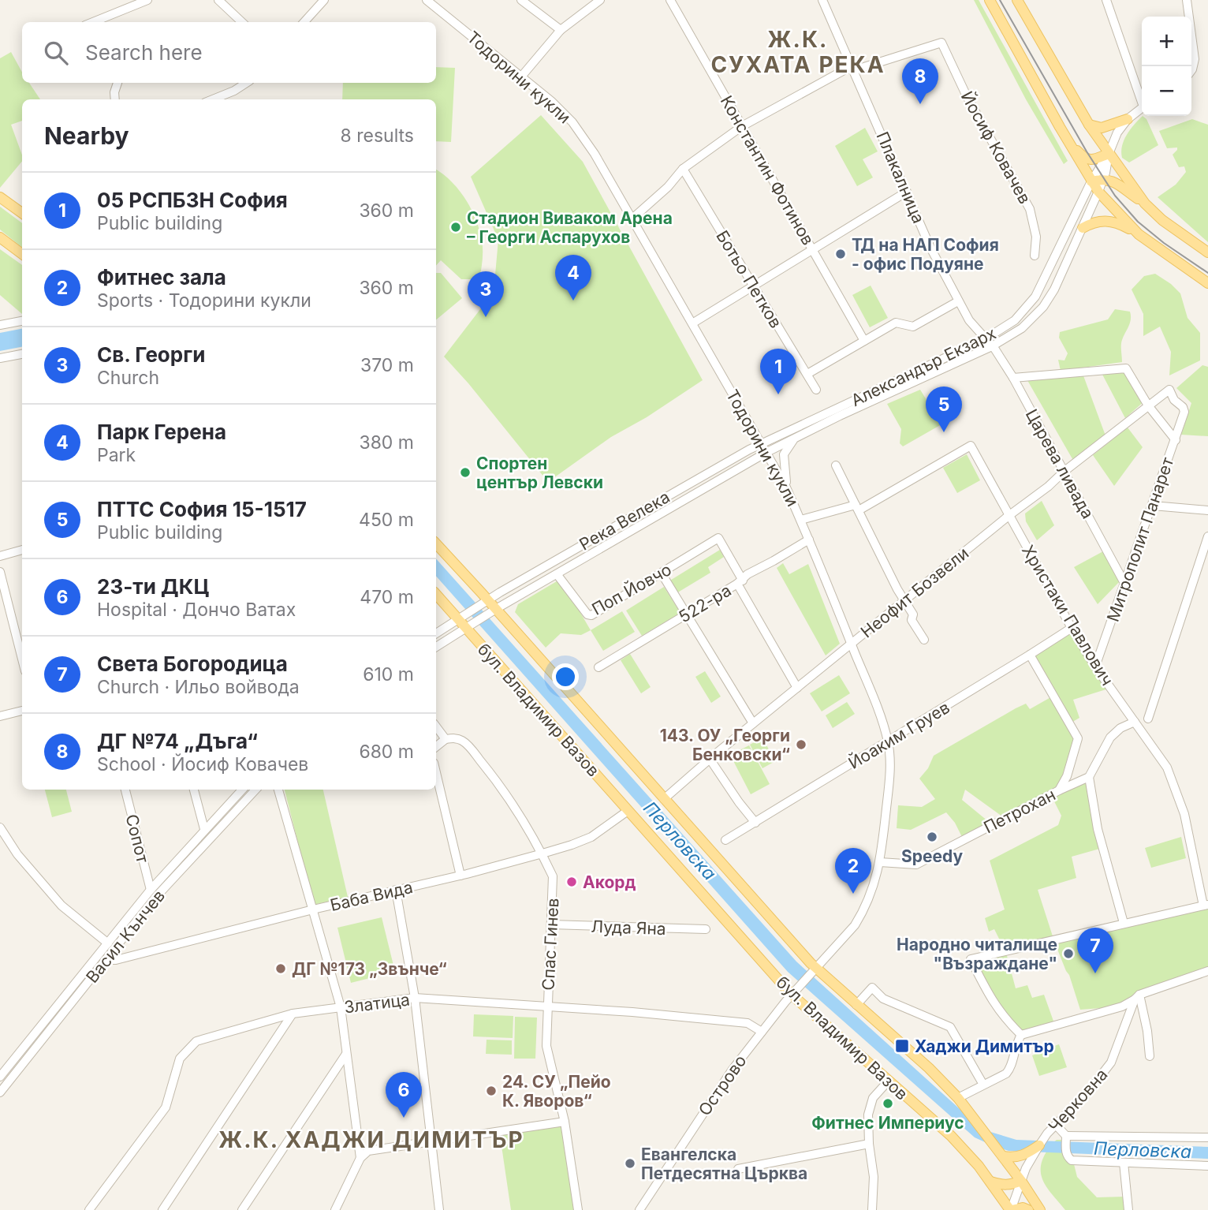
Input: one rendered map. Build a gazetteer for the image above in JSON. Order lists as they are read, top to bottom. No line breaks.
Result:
{"streets":{"main road":["бул. Владимир Вазов"],"street":["Тодорини кукли","Йосиф Ковачев","Константин Фотинов","Плакалница","Ботьо Петков","Александър Екзарх","Царева ливада","Река Велека","Митрополит Панарет","Поп Йовчо","Неофит Бозвели","522-ра","Христаки Павлович","Йоаким Груев","Петрохан","Сопот","Баба Вида","Луда Яна","Васил Кънчев","Спас Гинев","Златица","Острово","Черковна"]},"crossings":[["Тодорини кукли","Александър Екзарх"],["Тодорини кукли","Река Велека"],["Тодорини кукли","Неофит Бозвели"],["Тодорини кукли","522-ра"],["Тодорини кукли","Христаки Павлович"],["Тодорини кукли","бул. Владимир Вазов"],["Тодорини кукли","Йоаким Груев"],["Тодорини кукли","Петрохан"],["Тодорини кукли","Острово"],["Йосиф Ковачев","Плакалница"],["Плакалница","Александър Екзарх"],["Плакалница","Царева ливада"],["Александър Екзарх","Царева ливада"],["Александър Екзарх","Река Велека"],["Царева ливада","Митрополит Панарет"],["Царева ливада","Неофит Бозвели"],["Река Велека","Поп Йовчо"],["Река Велека","бул. Владимир Вазов"],["Митрополит Панарет","Неофит Бозвели"],["Митрополит Панарет","Христаки Павлович"],["Поп Йовчо","522-ра"],["Неофит Бозвели","Христаки Павлович"],["Неофит Бозвели","бул. Владимир Вазов"],["Христаки Павлович","Йоаким Груев"],["бул. Владимир Вазов","Баба Вида"],["бул. Владимир Вазов","Острово"],["бул. Владимир Вазов","Черковна"],["Сопот","Васил Кънчев"],["Баба Вида","Васил Кънчев"],["Баба Вида","Спас Гинев"],["Луда Яна","Спас Гинев"],["Спас Гинев","Златица"],["Златица","Острово"]],"districts":["Ж.К. СУХАТА РЕКА","Ж.К. ХАДЖИ ДИМИТЪР"],"water":["Перловска"],"places":{"other":["Стадион Виваком Арена – Георги Аспарухов","ТД на НАП София - офис Подуяне","Спортен център Левски","143. ОУ „Георги Бенковски“","Speedy","Акорд","Народно читалище \"Възраждане\"","ДГ №173 „Звънче“","24. СУ „Пейо К. Яворов“","Фитнес Империус","Евангелска Петдесятна Църква"],"transit":["Хаджи Димитър"]},"page":{"map_buttons":["+","−"],"search":"Search here","pins":["8","4","3","1","5","2","7","6"],"heading":["Nearby","8 results"],"list":[{"mark":"1","name":"05 РСПБЗН София","note":"Public building","value":"360 m"},{"mark":"2","name":"Фитнес зала","note":"Sports · Тодорини кукли","value":"360 m"},{"mark":"3","name":"Св. Георги","note":"Church","value":"370 m"},{"mark":"4","name":"Парк Герена","note":"Park","value":"380 m"},{"mark":"5","name":"ПТТС София 15-1517","note":"Public building","value":"450 m"},{"mark":"6","name":"23-ти ДКЦ","note":"Hospital · Дончо Ватах","value":"470 m"},{"mark":"7","name":"Света Богородица","note":"Church · Ильо войвода","value":"610 m"},{"mark":"8","name":"ДГ №74 „Дъга“","note":"School · Йосиф Ковачев","value":"680 m"}]}}
